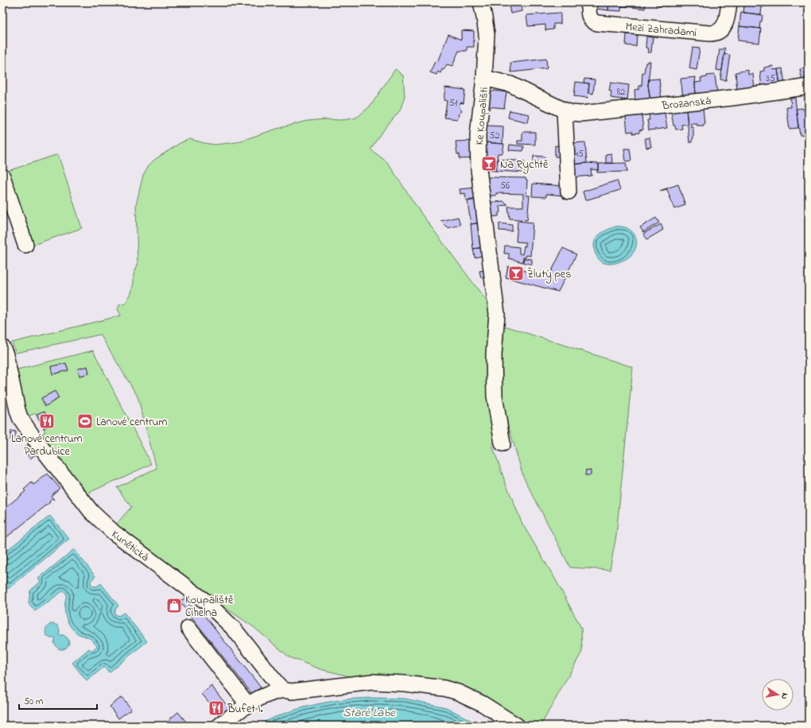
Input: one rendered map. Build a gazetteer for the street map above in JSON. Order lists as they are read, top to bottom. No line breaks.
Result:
{"streets":{"street":["Mezi Zahradami","Brozanská","Ke Koupališti","Kunětická"]},"crossings":[["Brozanská","Ke Koupališti"]],"water":["Staré Labe"],"places":{"bar":["Na Rychtě","Žlutý pes"],"restaurant":["Lanové centrum Pardubice","Bufet I."],"sports":["Lanové centrum"],"shop":["Koupaliště Cihelna"]},"house_numbers":["35","82","51","52","45","56"],"scale_bar":"50 m","north":"right"}
